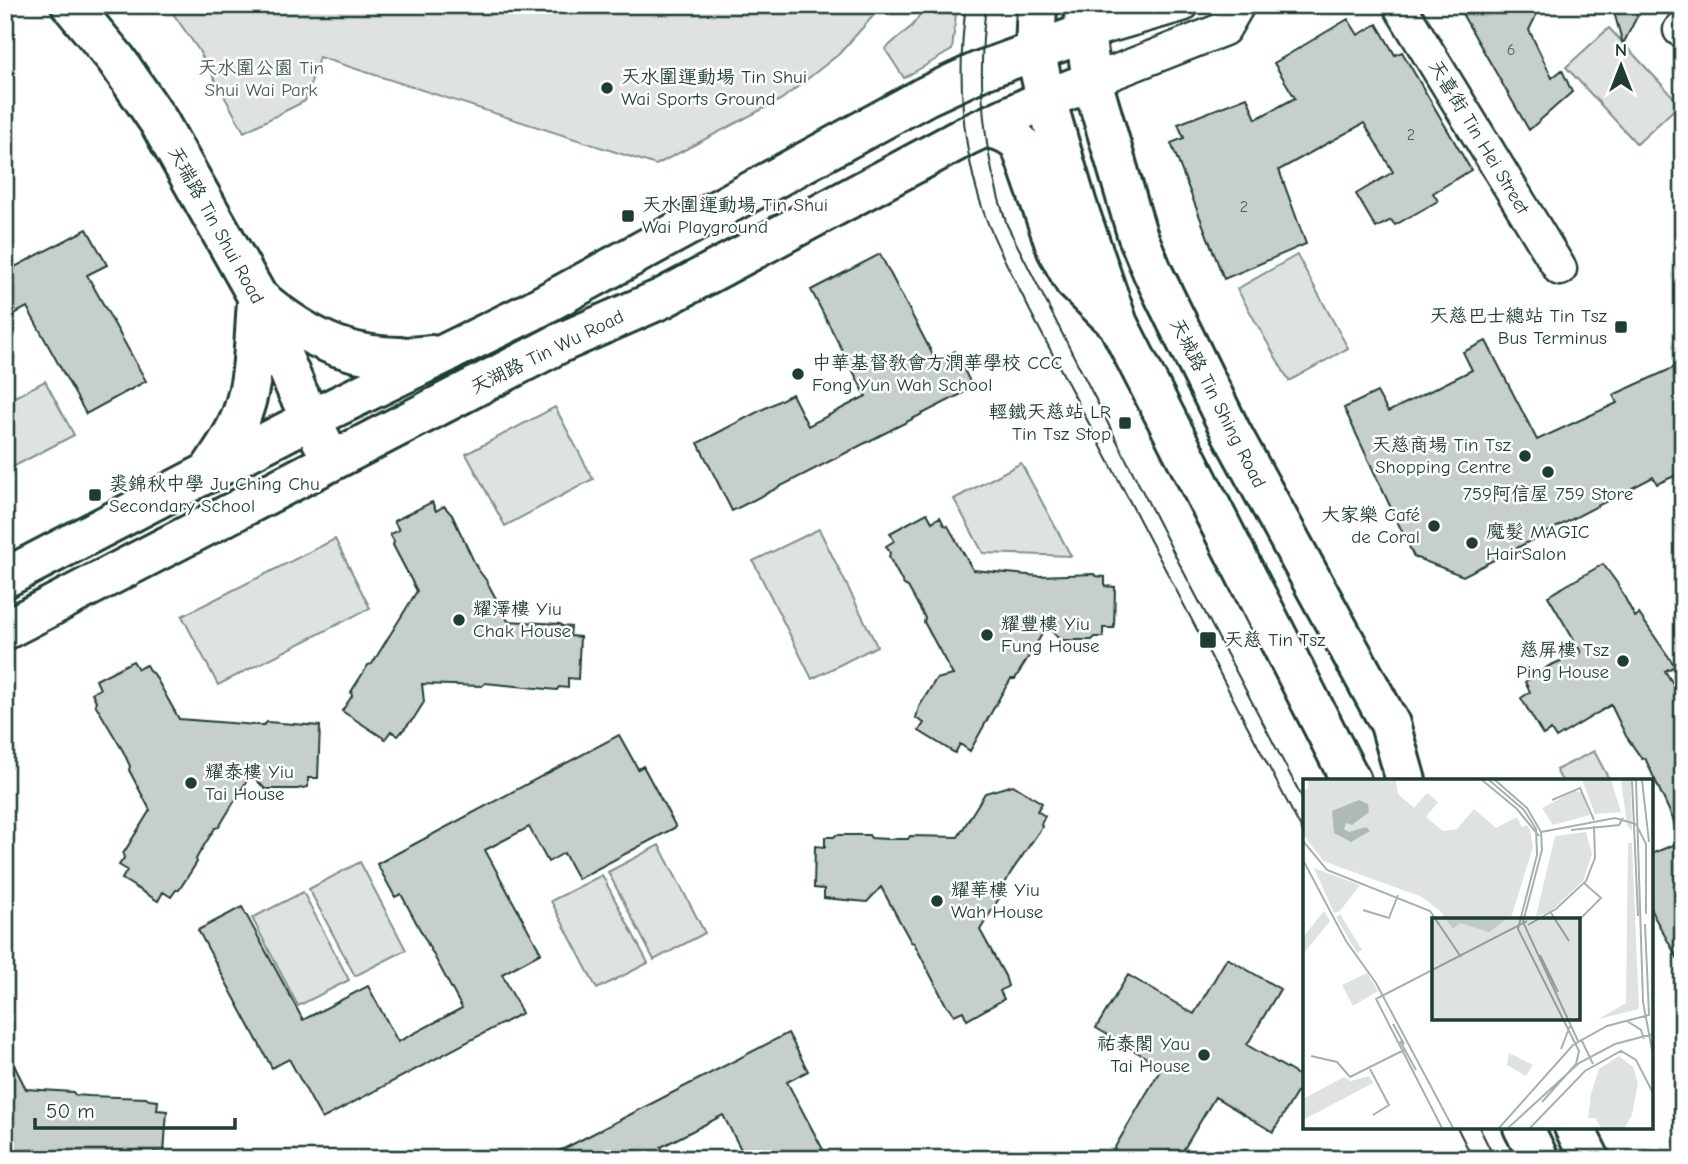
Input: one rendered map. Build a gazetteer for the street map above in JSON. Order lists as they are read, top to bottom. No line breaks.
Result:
{"streets":{"main road":["天瑞路 Tin Shui Road","天湖路 Tin Wu Road","天城路 Tin Shing Road"],"street":["天喜街 Tin Hei Street"]},"crossings":[["天瑞路 Tin Shui Road","天湖路 Tin Wu Road"],["天湖路 Tin Wu Road","天城路 Tin Shing Road"]],"parks":["天水圍公園 Tin Shui Wai Park"],"places":{"other":["天水圍運動場 Tin Shui Wai Sports Ground","中華基督教會方潤華學校 CCC Fong Yun Wah School","天慈商場 Tin Tsz Shopping Centre","759阿信屋 759 Store","大家樂 Café de Coral","魔髮 MAGIC HairSalon","耀澤樓 Yiu Chak House","耀豐樓 Yiu Fung House","慈屏樓 Tsz Ping House","耀泰樓 Yiu Tai House","耀華樓 Yiu Wah House","祐泰閣 Yau Tai House"],"transit":["天水圍運動場 Tin Shui Wai Playground","天慈巴士總站 Tin Tsz Bus Terminus","輕鐵天慈站 LR Tin Tsz Stop","裘錦秋中學 Ju Ching Chu Secondary School","天慈 Tin Tsz"]},"house_numbers":["6","2","2"],"scale_bar":"50 m","north":"top"}
